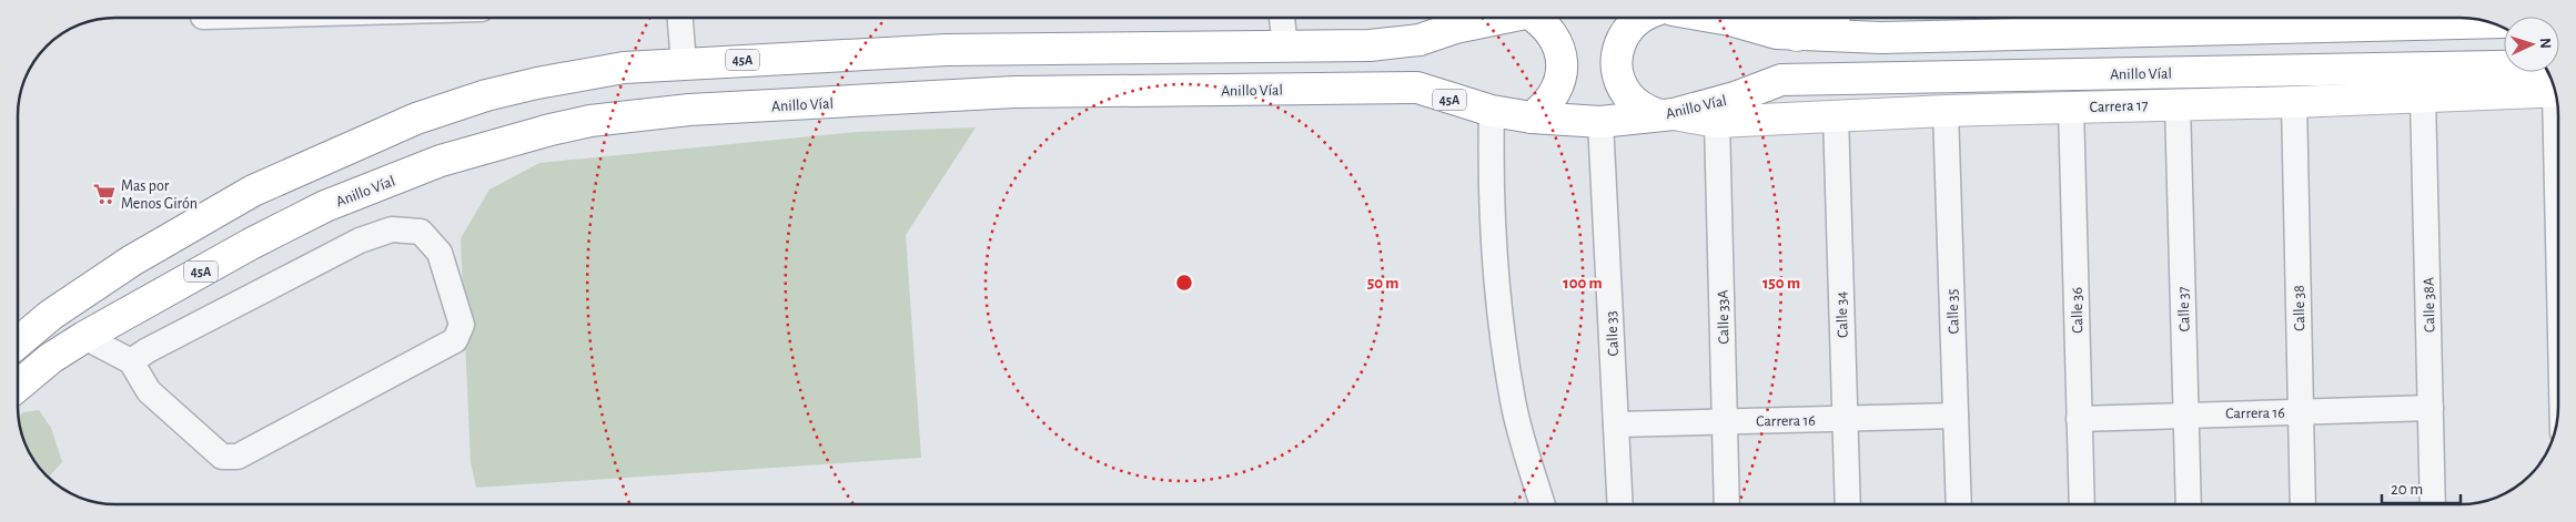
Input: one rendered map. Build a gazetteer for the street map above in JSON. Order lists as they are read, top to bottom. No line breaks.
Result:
{"streets":{"main road":["45A","Anillo Víal","Carrera 17"],"street":["Calle 38A","Calle 38","Calle 37","Calle 36","Calle 35","Calle 34","Calle 33A","Calle 33","Carrera 16"]},"crossings":[["Anillo Víal","Carrera 17"],["Anillo Víal","Calle 33"],["Carrera 17","Calle 38A"],["Carrera 17","Calle 38"],["Carrera 17","Calle 37"],["Carrera 17","Calle 36"],["Carrera 17","Calle 35"],["Carrera 17","Calle 34"],["Carrera 17","Calle 33A"],["Calle 38A","Carrera 16"],["Calle 38","Carrera 16"],["Calle 37","Carrera 16"],["Calle 36","Carrera 16"],["Calle 35","Carrera 16"],["Calle 34","Carrera 16"],["Calle 33A","Carrera 16"],["Calle 33","Carrera 16"]],"places":{"supermarket":["Mas por Menos Girón"]},"scale_bar":"20 m","north":"right","rings":["50 m","100 m","150 m"]}
